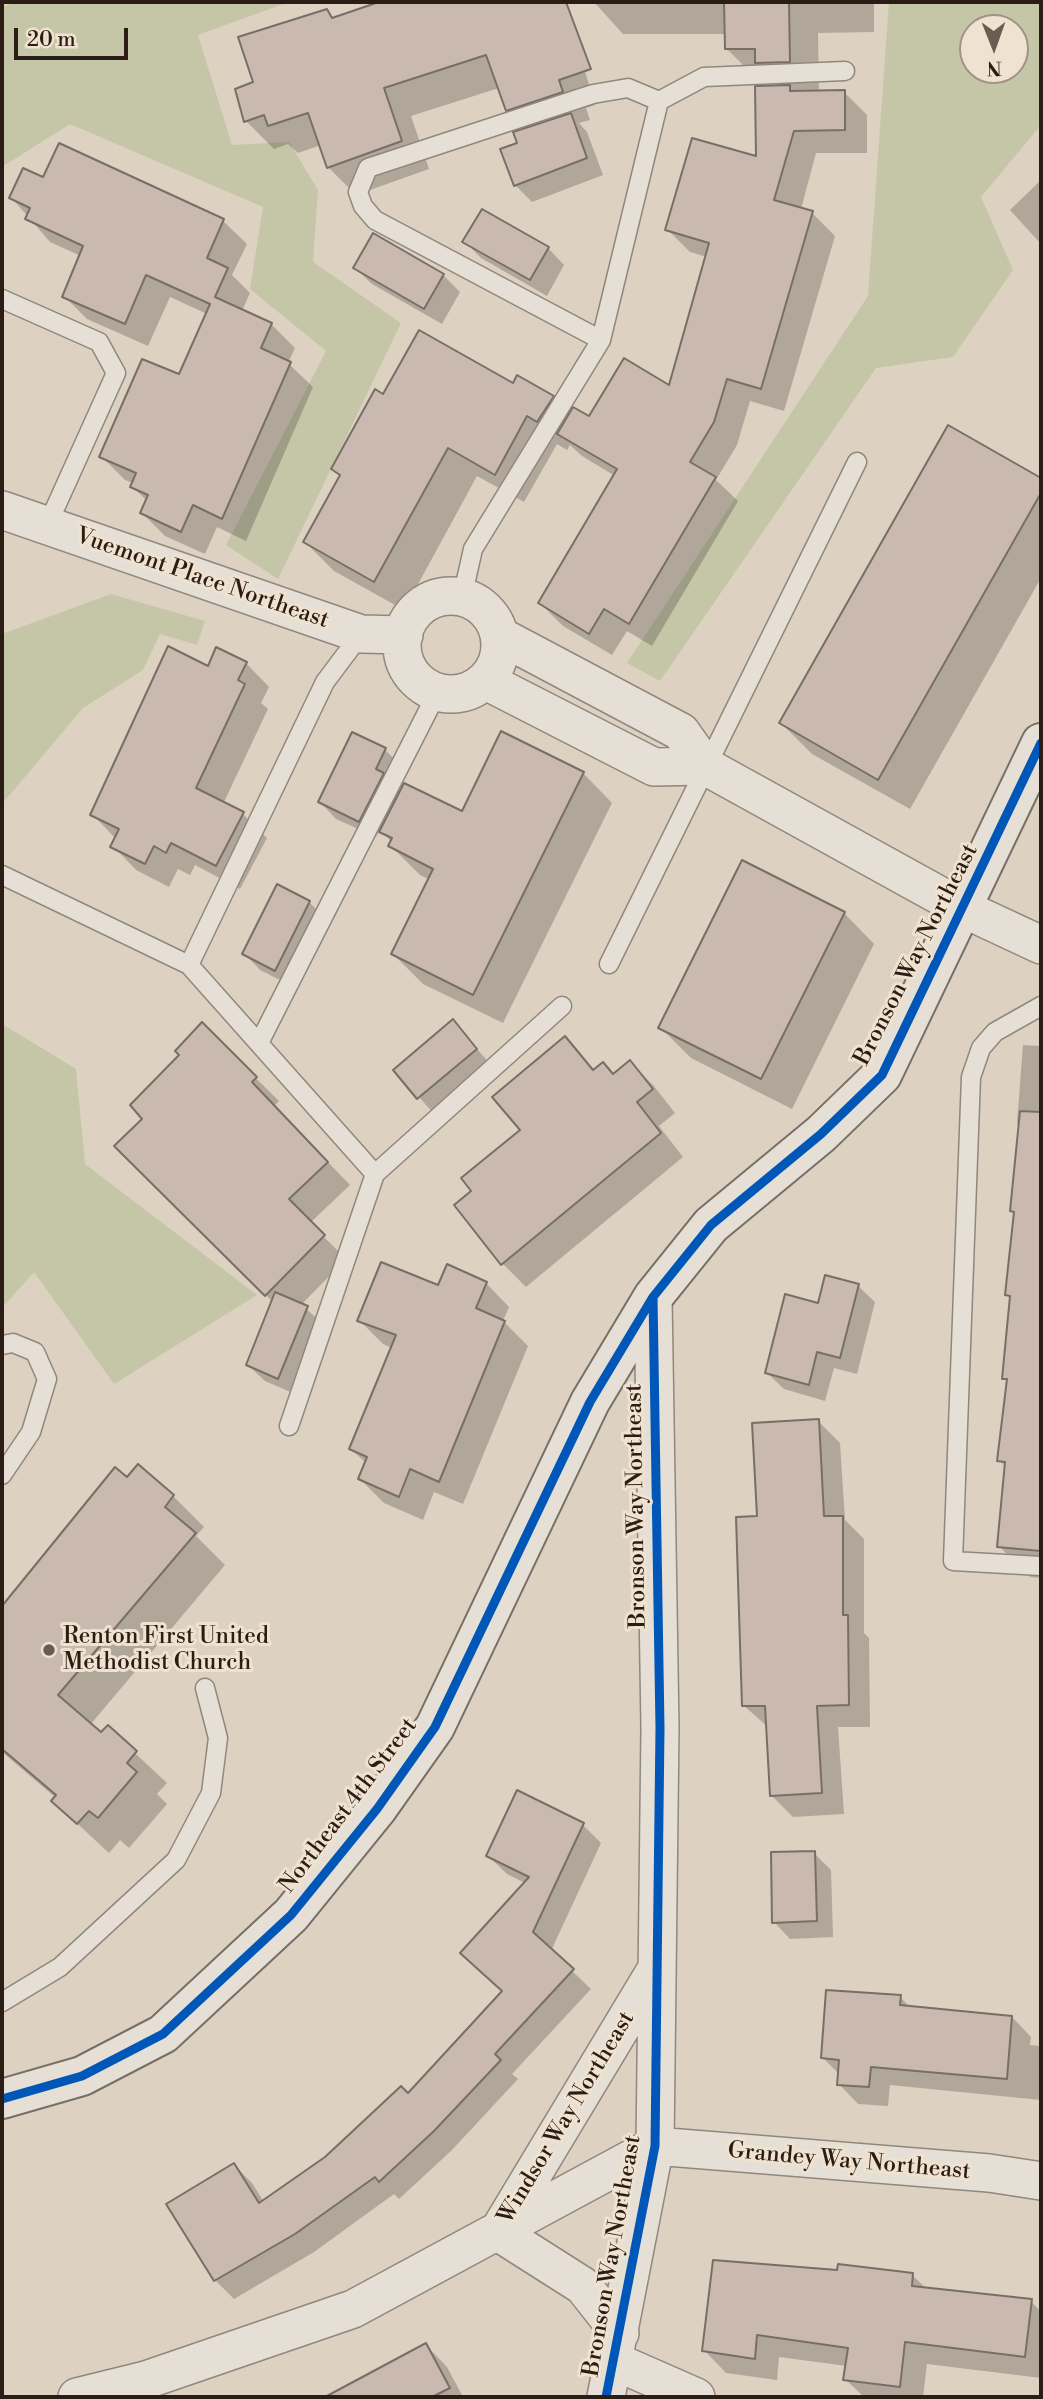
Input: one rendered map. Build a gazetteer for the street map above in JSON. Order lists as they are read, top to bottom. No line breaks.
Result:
{"streets":{"street":["Vuemont Place Northeast","Bronson Way Northeast","Northeast 4th Street","Windsor Way Northeast","Grandey Way Northeast"]},"crossings":[["Bronson Way Northeast","Northeast 4th Street"],["Bronson Way Northeast","Windsor Way Northeast"],["Bronson Way Northeast","Grandey Way Northeast"],["Windsor Way Northeast","Grandey Way Northeast"]],"places":["Renton First United Methodist Church"],"scale_bar":"20 m","north":"bottom"}
